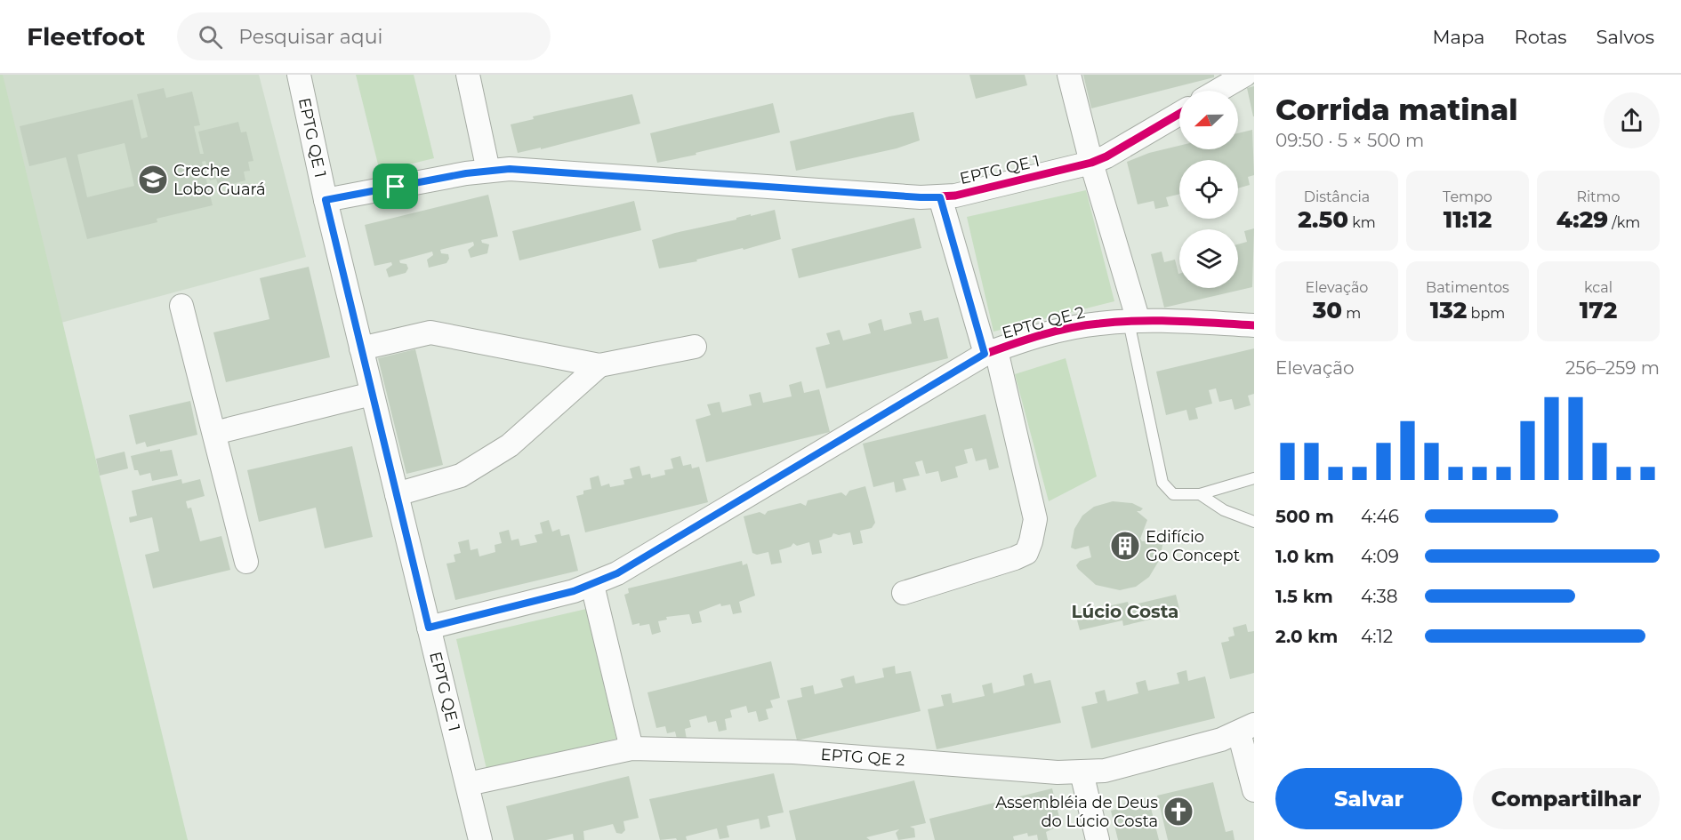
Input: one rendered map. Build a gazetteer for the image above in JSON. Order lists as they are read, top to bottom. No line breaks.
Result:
{"streets":{"street":["EPTG QE 1","EPTG QE 2"]},"crossings":[["EPTG QE 1","EPTG QE 2"]],"districts":["Lúcio Costa"],"places":{"school or university":["Creche Lobo Guará"],"building":["Edifício Go Concept"],"church":["Assembléia de Deus do Lúcio Costa"]},"north":"left","page":{"header":"Fleetfoot","search":"Pesquisar aqui","nav":["Mapa","Rotas","Salvos"],"heading":["Corrida matinal","09:50 · 5 × 500 m"],"stats":[["Distância","2.50 km"],["Tempo","11:12"],["Ritmo","4:29 /km"],["Elevação","30 m"],["Batimentos","132 bpm"],["kcal","172"]],"chart":["Elevação","256–259 m"],"list":[{"name":"500 m","note":"4:46"},{"name":"1.0 km","note":"4:09"},{"name":"1.5 km","note":"4:38"},{"name":"2.0 km","note":"4:12"}],"buttons":["Salvar","Compartilhar"]}}
